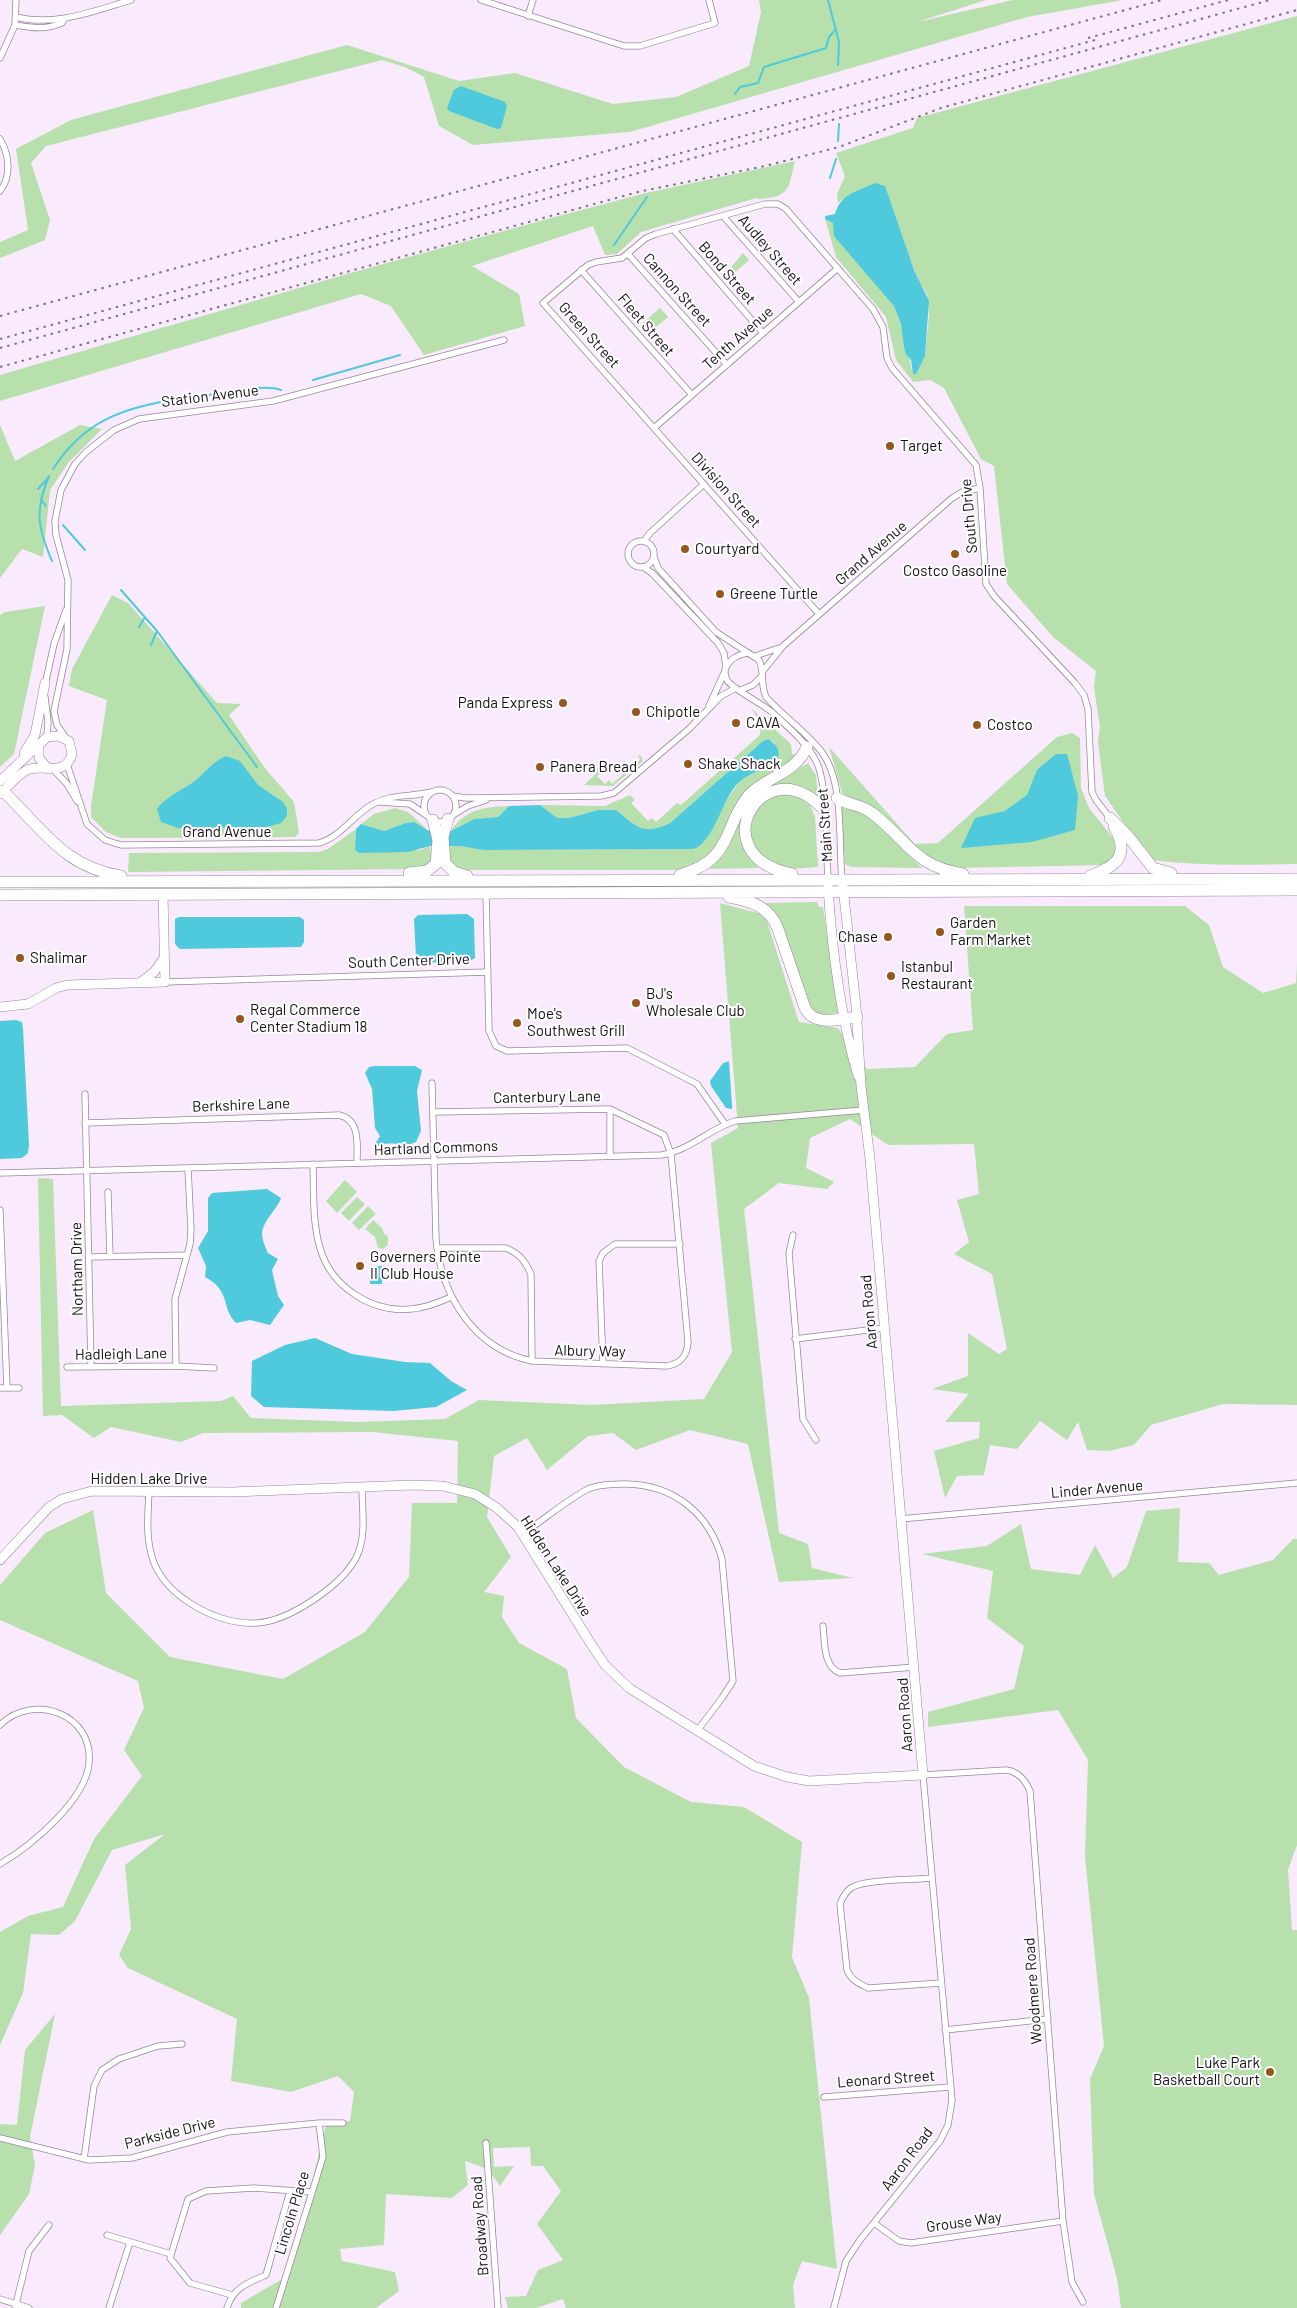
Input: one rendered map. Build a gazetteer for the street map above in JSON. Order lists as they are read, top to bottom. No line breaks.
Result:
{"streets":{"street":["Audley Street","Bond Street","Cannon Street","Fleet Street","Green Street","Tenth Avenue","Station Avenue","Division Street","South Drive","Grand Avenue","Main Street","South Center Drive","Canterbury Lane","Berkshire Lane","Hartland Commons","Northam Drive","Aaron Road","Albury Way","Hadleigh Lane","Hidden Lake Drive","Linder Avenue","Woodmere Road","Leonard Street","Parkside Drive","Lincoln Place","Grouse Way","Broadway Road"]},"crossings":[["Audley Street","Green Street"],["Audley Street","Tenth Avenue"],["Bond Street","Green Street"],["Bond Street","Tenth Avenue"],["Cannon Street","Green Street"],["Cannon Street","Tenth Avenue"],["Fleet Street","Green Street"],["Fleet Street","Tenth Avenue"],["Green Street","Tenth Avenue"],["Green Street","Division Street"],["Green Street","South Drive"],["Tenth Avenue","Division Street"],["Tenth Avenue","South Drive"],["Station Avenue","Grand Avenue"],["Division Street","Grand Avenue"],["South Drive","Grand Avenue"],["Grand Avenue","Main Street"],["Main Street","Aaron Road"],["South Center Drive","Hartland Commons"],["Canterbury Lane","Hartland Commons"],["Canterbury Lane","Albury Way"],["Berkshire Lane","Hartland Commons"],["Berkshire Lane","Northam Drive"],["Hartland Commons","Northam Drive"],["Hartland Commons","Aaron Road"],["Hartland Commons","Albury Way"],["Hartland Commons","Hadleigh Lane"],["Northam Drive","Hadleigh Lane"],["Aaron Road","Hidden Lake Drive"],["Aaron Road","Linder Avenue"],["Aaron Road","Woodmere Road"],["Aaron Road","Leonard Street"],["Aaron Road","Grouse Way"],["Hidden Lake Drive","Woodmere Road"],["Woodmere Road","Grouse Way"],["Parkside Drive","Lincoln Place"]],"places":["Target","Courtyard","Costco Gasoline","Greene Turtle","Panda Express","Chipotle","CAVA","Costco","Shake Shack","Panera Bread","Garden Farm Market","Chase","Shalimar","Istanbul Restaurant","BJ's Wholesale Club","Regal Commerce Center Stadium 18","Moe's Southwest Grill","Governers Pointe II Club House","Luke Park Basketball Court"]}
